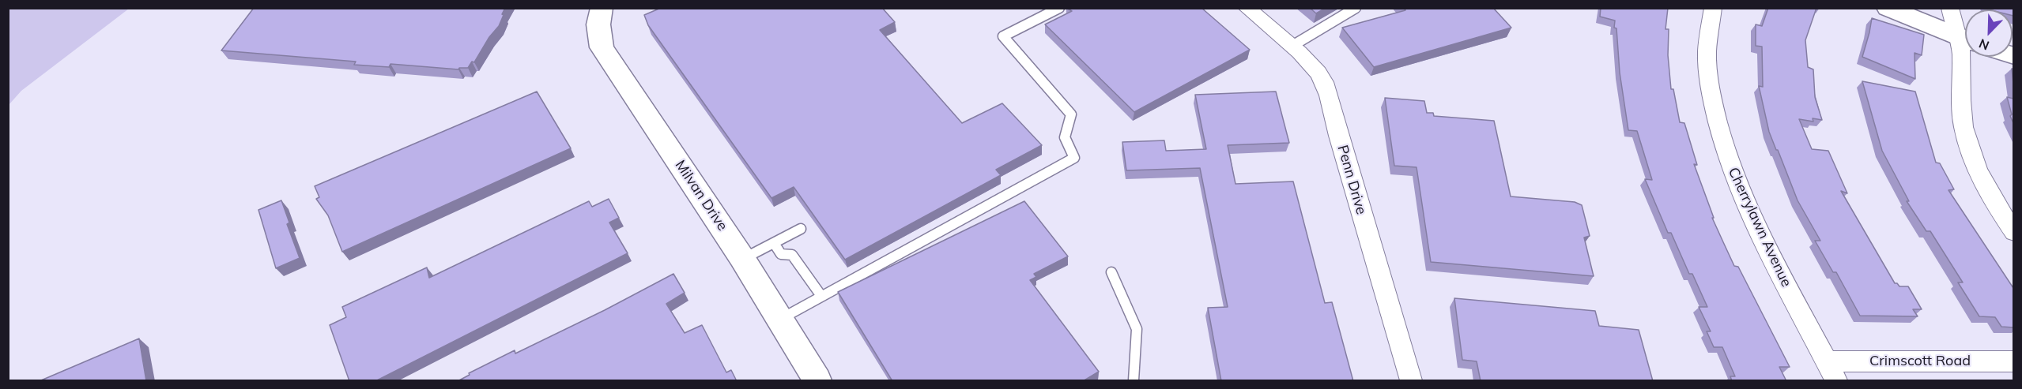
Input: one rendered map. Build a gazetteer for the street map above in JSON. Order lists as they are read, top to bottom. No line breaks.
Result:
{"streets":{"street":["Penn Drive","Milvan Drive","Cherrylawn Avenue","Crimscott Road"]},"crossings":[["Cherrylawn Avenue","Crimscott Road"]],"north":"bottom left"}
